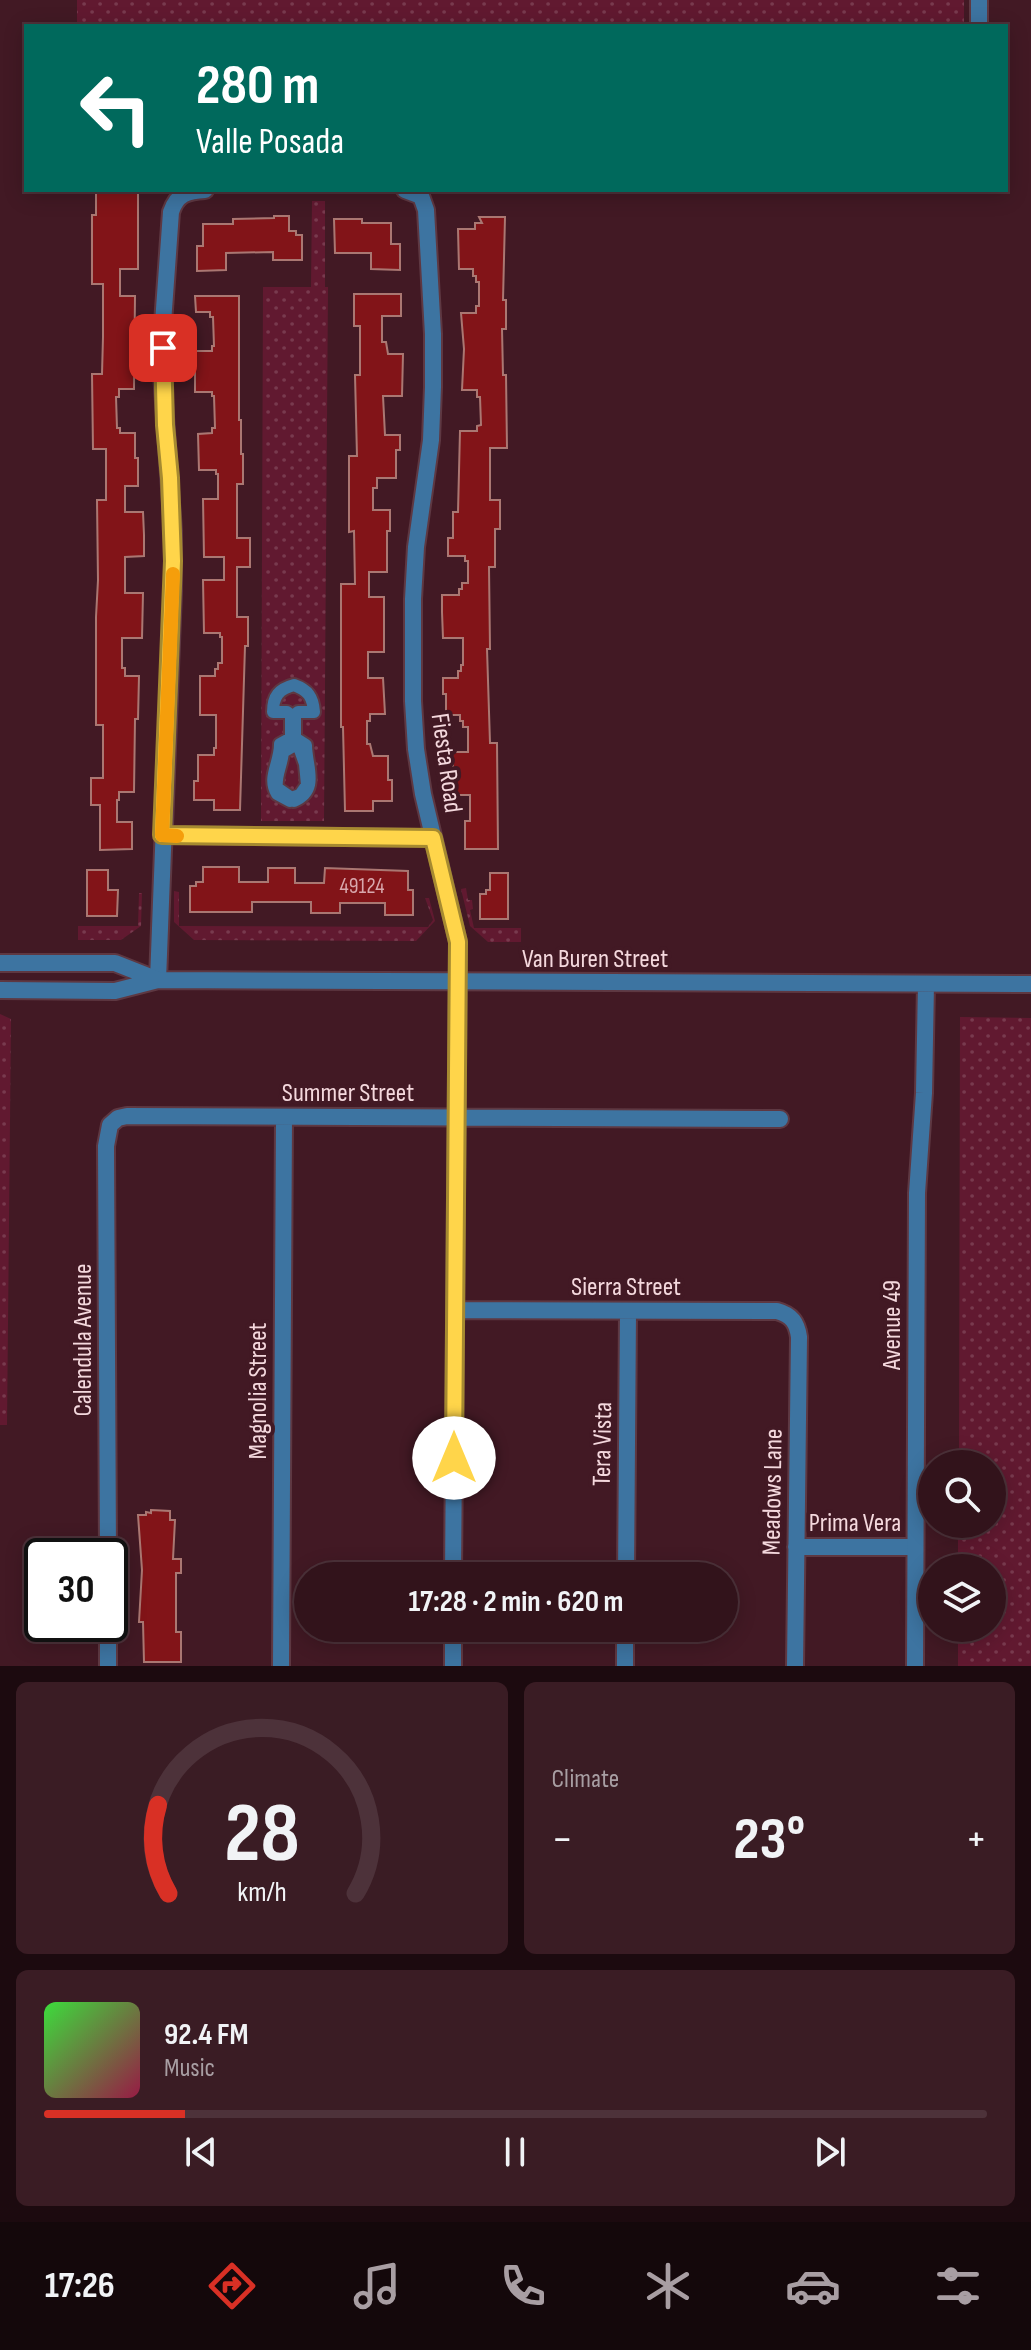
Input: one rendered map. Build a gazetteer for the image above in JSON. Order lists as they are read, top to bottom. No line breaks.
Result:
{"streets":{"street":["Fiesta Road","Van Buren Street","Summer Street","Sierra Street","Avenue 49","Calendula Avenue","Magnolia Street","Tera Vista","Meadows Lane","Prima Vera"]},"crossings":[["Fiesta Road","Van Buren Street"],["Fiesta Road","Summer Street"],["Fiesta Road","Sierra Street"],["Van Buren Street","Avenue 49"],["Summer Street","Calendula Avenue"],["Summer Street","Magnolia Street"],["Sierra Street","Tera Vista"],["Sierra Street","Meadows Lane"],["Avenue 49","Prima Vera"],["Meadows Lane","Prima Vera"]],"house_numbers":["49124"],"page":{"turn":["280 m","Valle Posada"],"limit":"30","trip":"17:28 · 2 min · 620 m","tile":"Climate","heat":["−","23°","+"],"song":["92.4 FM","Music"],"tabs":"17:26","gauge":["28","km/h"]}}
